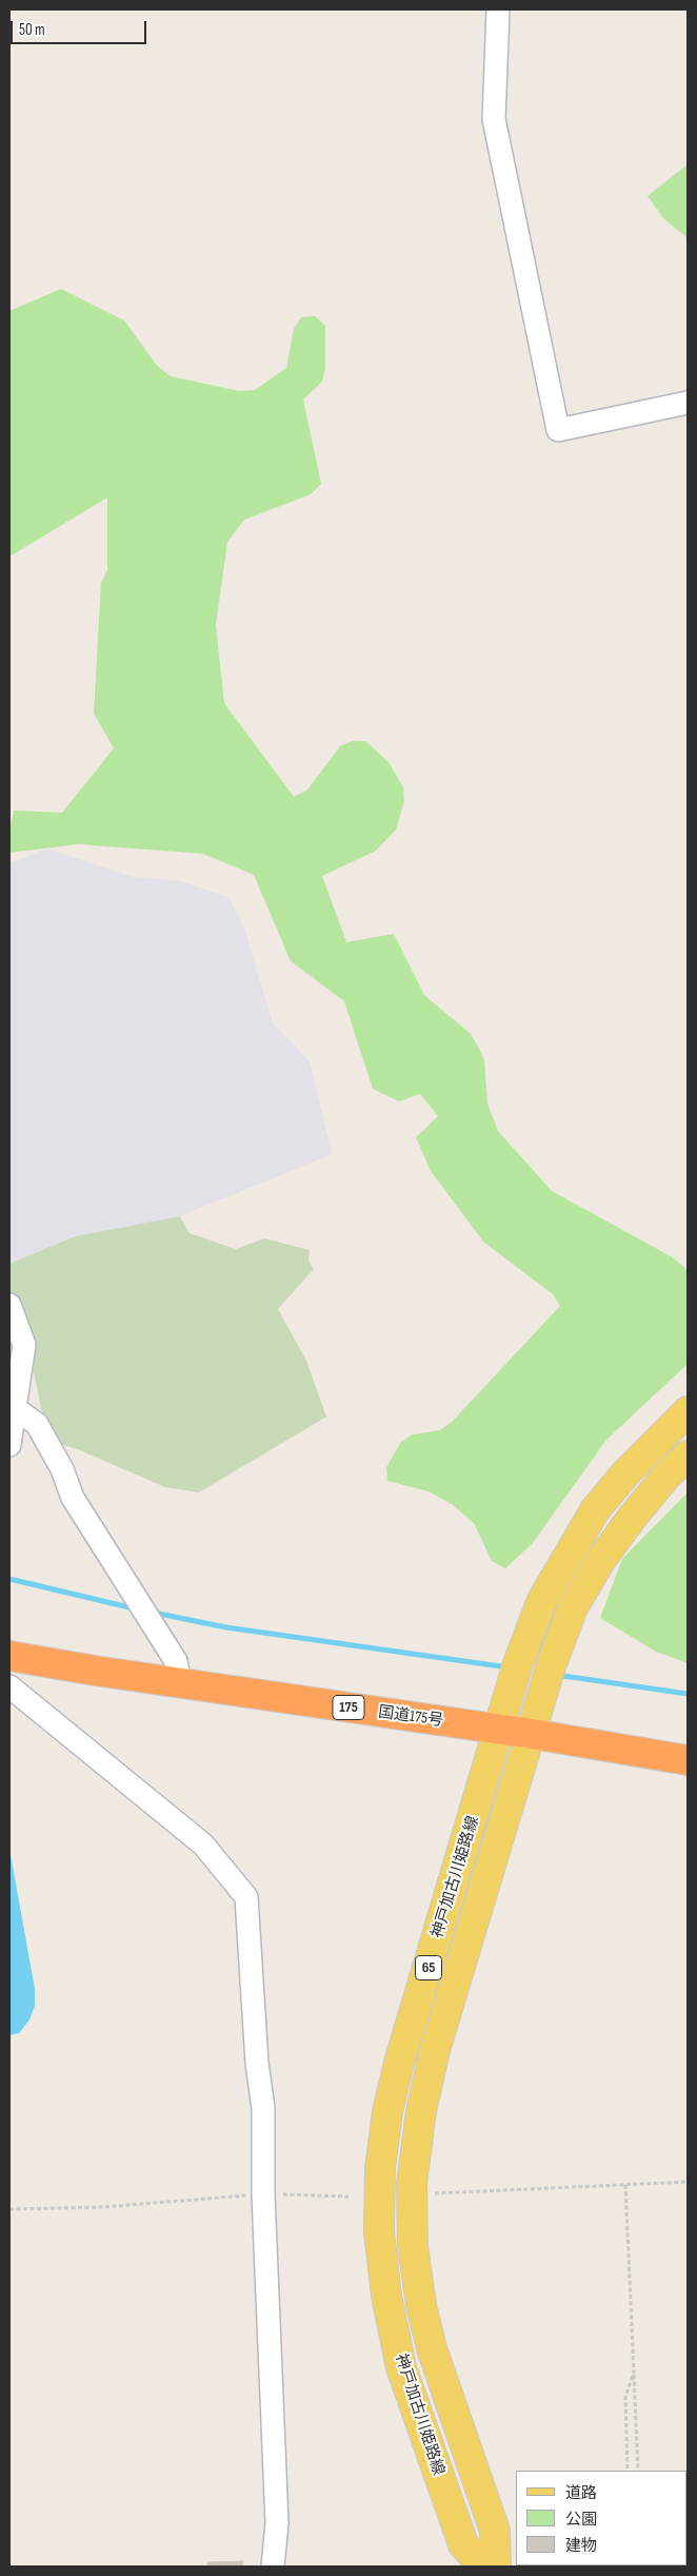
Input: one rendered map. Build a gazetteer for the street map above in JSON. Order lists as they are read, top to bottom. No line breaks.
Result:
{"streets":{"highway":["175","国道175号"],"main road":["神戸加古川姫路線","65"]},"crossings":[["国道175号","神戸加古川姫路線"]],"legend":["道路","公園","建物"],"scale_bar":"50 m"}
